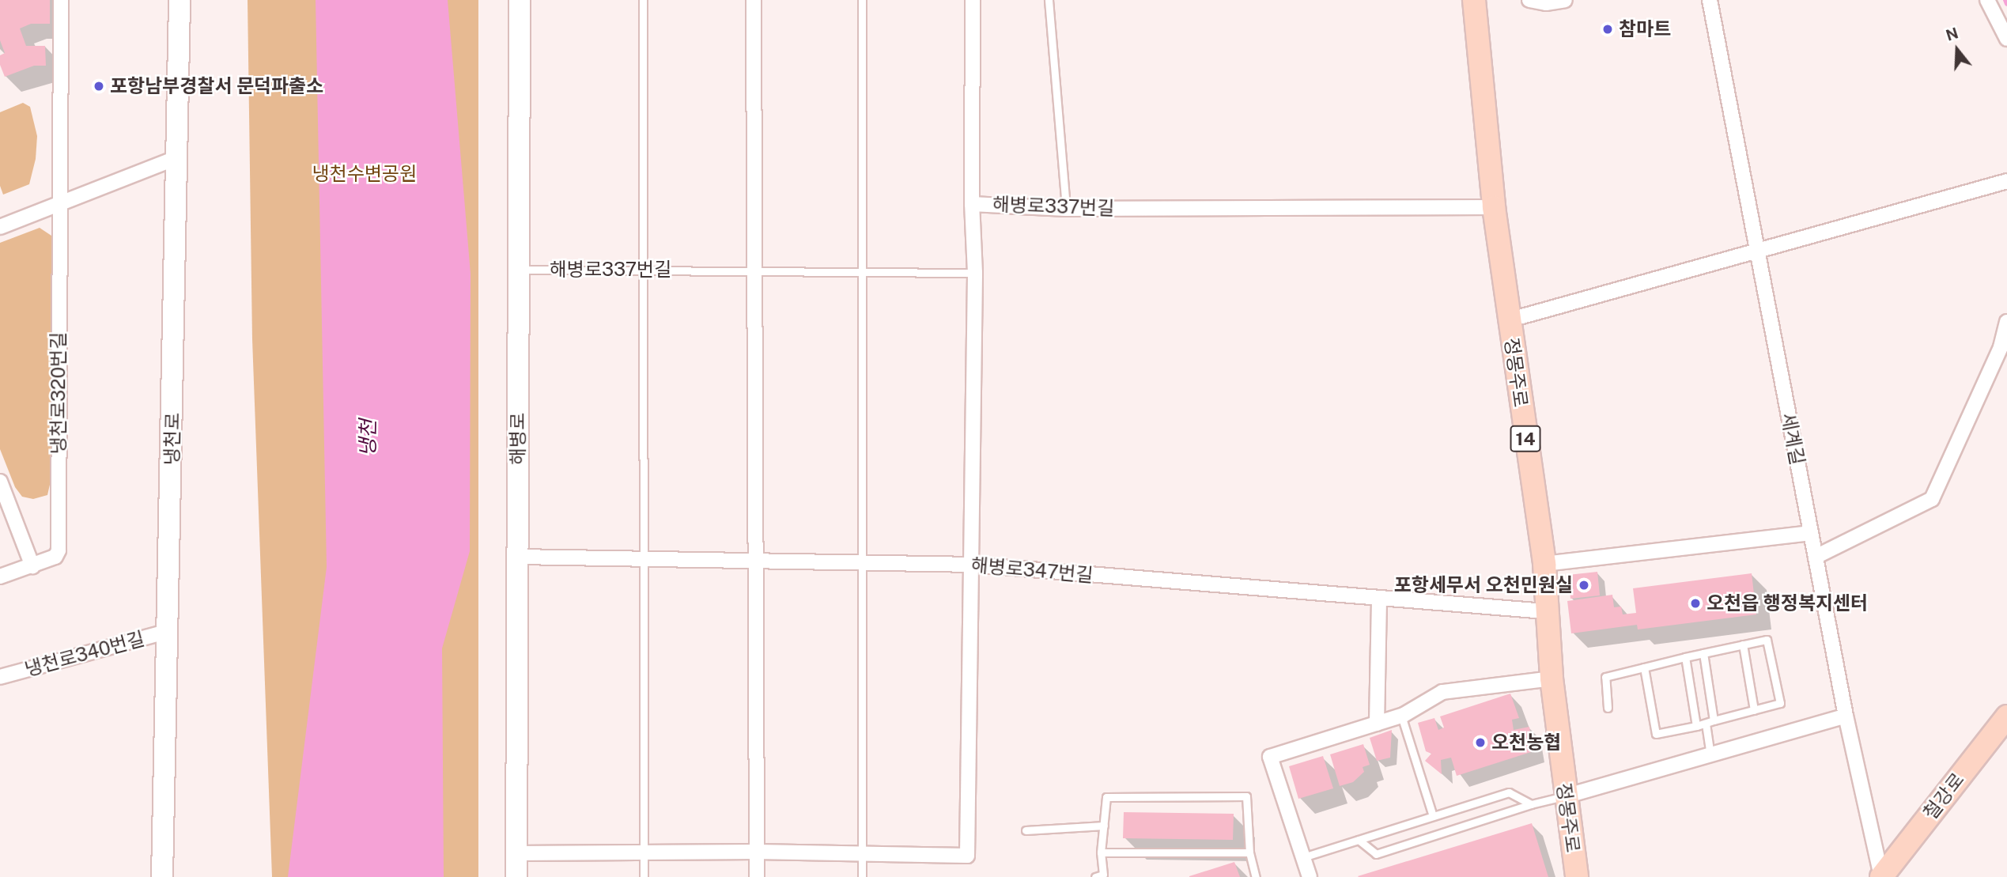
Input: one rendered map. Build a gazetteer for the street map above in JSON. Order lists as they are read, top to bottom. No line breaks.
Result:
{"streets":{"main road":["정몽주로","냉천로","해병로","14","철강로"],"street":["해병로337번길","냉천로320번길","세계길","해병로347번길","냉천로340번길"]},"crossings":[["해병로337번길","정몽주로"],["해병로337번길","해병로"],["정몽주로","해병로347번길"],["냉천로","냉천로340번길"],["해병로","해병로347번길"],["세계길","철강로"]],"water":["냉천"],"parks":["냉천수변공원"],"places":["참마트","포항남부경찰서 문덕파출소","포항세무서 오천민원실","오천읍 행정복지센터","오천농협"],"north":"top"}
